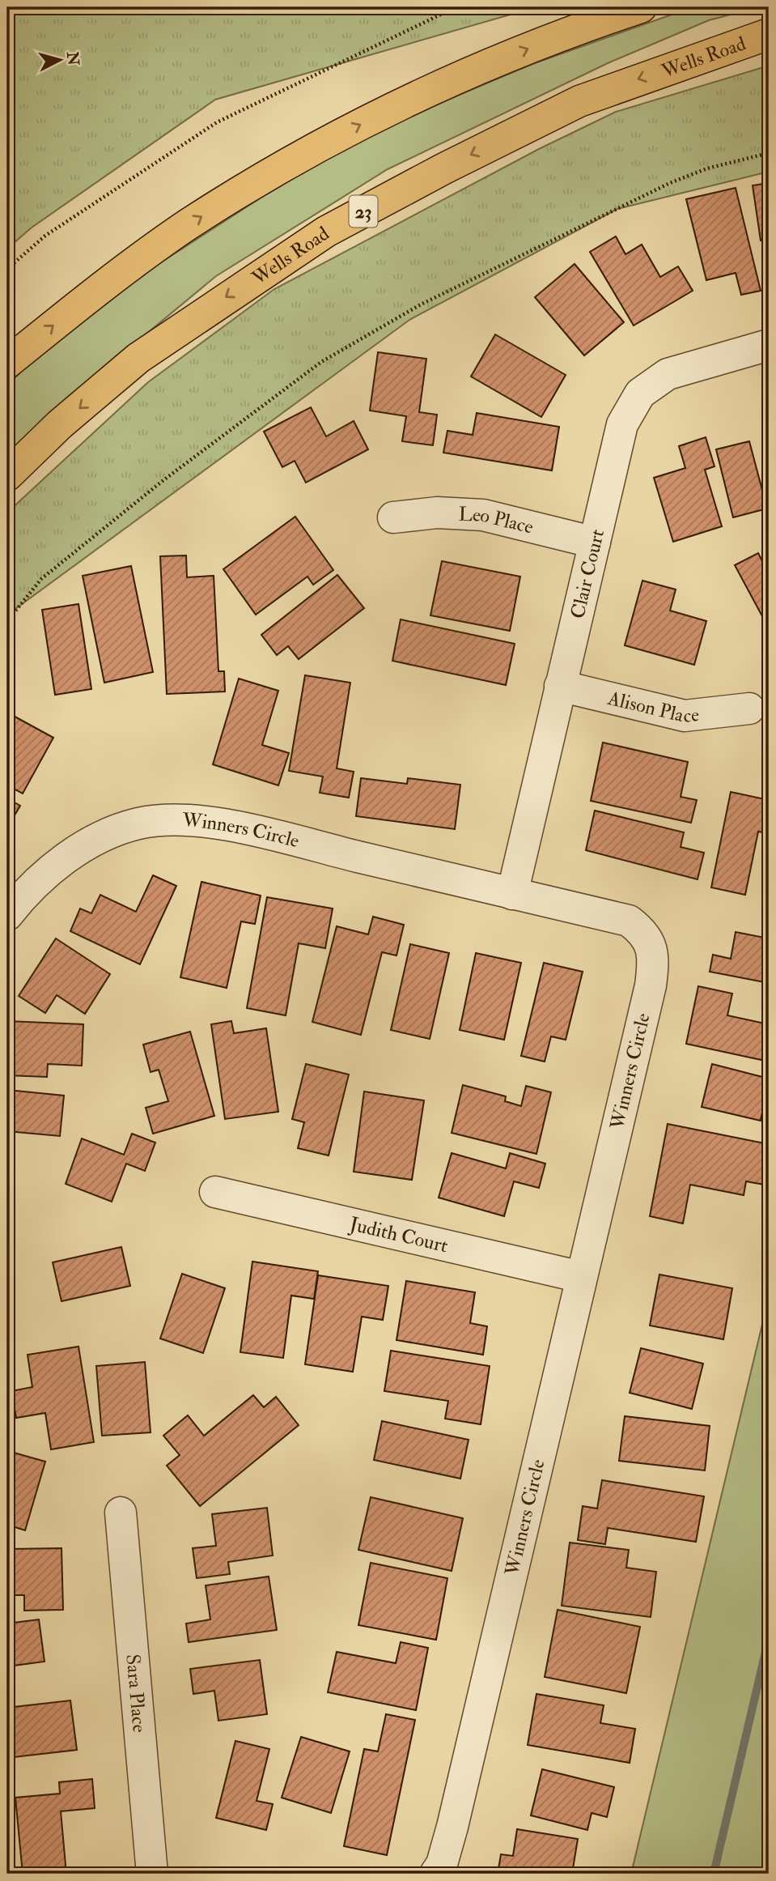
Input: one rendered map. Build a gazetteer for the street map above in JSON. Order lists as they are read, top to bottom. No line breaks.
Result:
{"streets":{"main road":["Wells Road","23"],"street":["Leo Place","Clair Court","Alison Place","Winners Circle","Judith Court","Sara Place"]},"crossings":[["Leo Place","Clair Court"],["Clair Court","Alison Place"],["Clair Court","Winners Circle"],["Winners Circle","Judith Court"]],"north":"right"}
